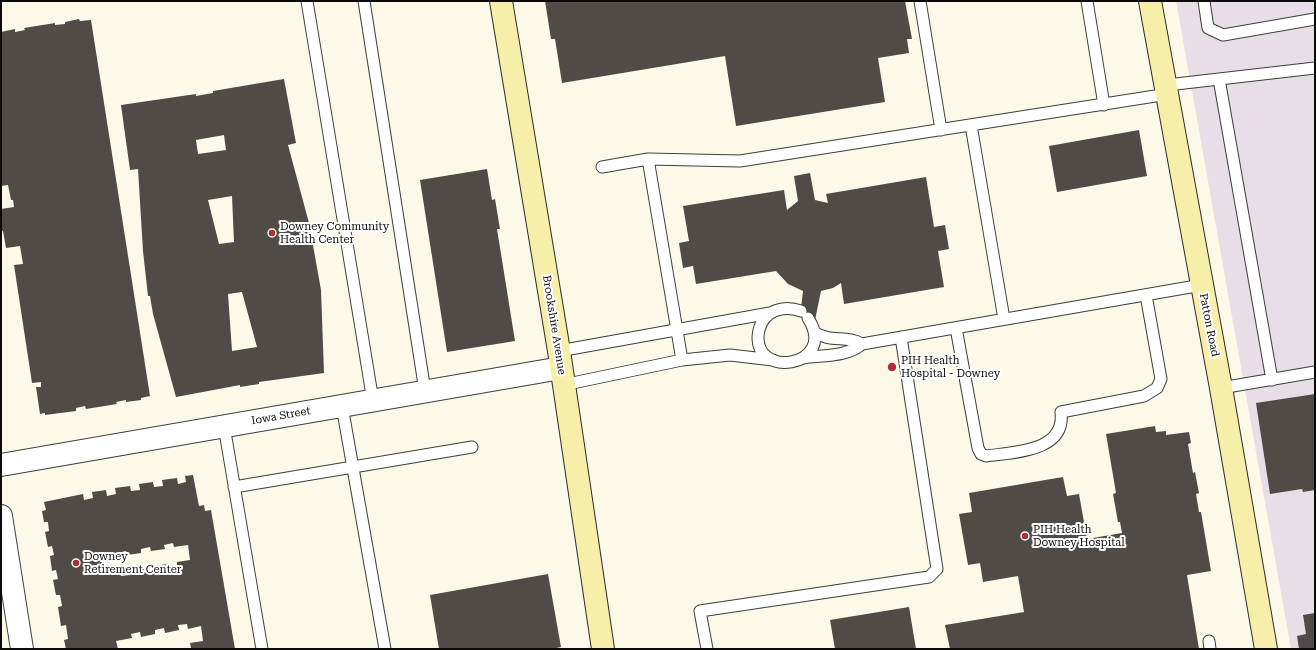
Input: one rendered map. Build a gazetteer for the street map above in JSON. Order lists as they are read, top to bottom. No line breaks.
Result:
{"streets":{"street":["Brookshire Avenue","Patton Road","Iowa Street"]},"crossings":[["Brookshire Avenue","Iowa Street"]],"places":["Downey Community Health Center","PIH Health Hospital - Downey","PIH Health Downey Hospital","Downey Retirement Center"]}
